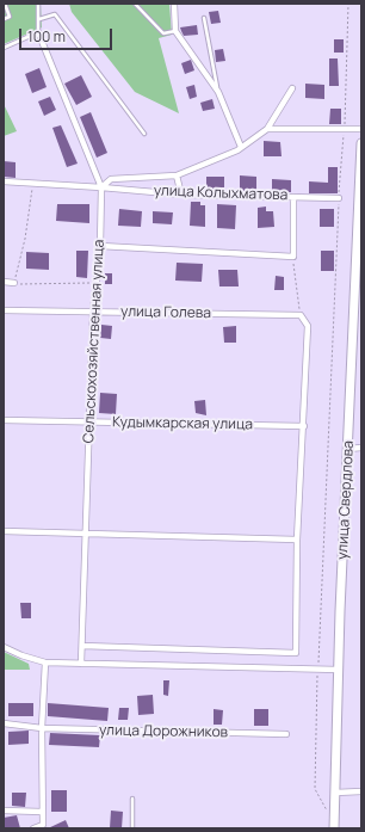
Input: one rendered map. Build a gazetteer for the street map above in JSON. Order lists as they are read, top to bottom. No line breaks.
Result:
{"streets":{"main road":["улица Свердлова"],"street":["улица Колыхматова","улица Голева","Сельскохозяйственная улица","Кудымкарская улица","улица Дорожников"]},"crossings":[["улица Колыхматова","Сельскохозяйственная улица"],["улица Голева","Сельскохозяйственная улица"],["Сельскохозяйственная улица","Кудымкарская улица"]],"scale_bar":"100 m"}
